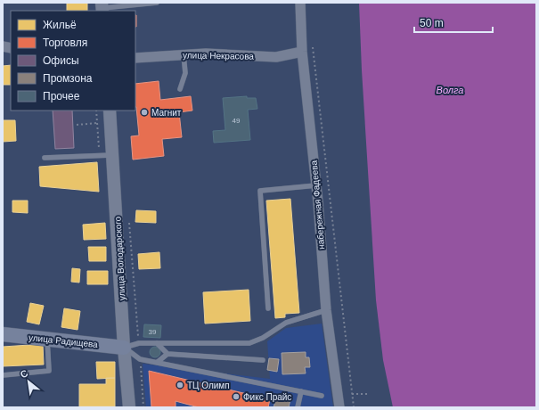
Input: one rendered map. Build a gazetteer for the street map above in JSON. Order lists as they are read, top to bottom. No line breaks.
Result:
{"streets":{"main road":["улица Радищева"],"street":["улица Некрасова","набережная Фадеева","улица Володарского"]},"crossings":[["улица Некрасова","набережная Фадеева"],["улица Володарского","улица Радищева"]],"water":["Волга"],"places":["Магнит","ТЦ Олимп","Фикс Прайс"],"house_numbers":["49","39"],"legend":["Жильё","Торговля","Офисы","Промзона","Прочее"],"scale_bar":"50 m","north":"top left"}
